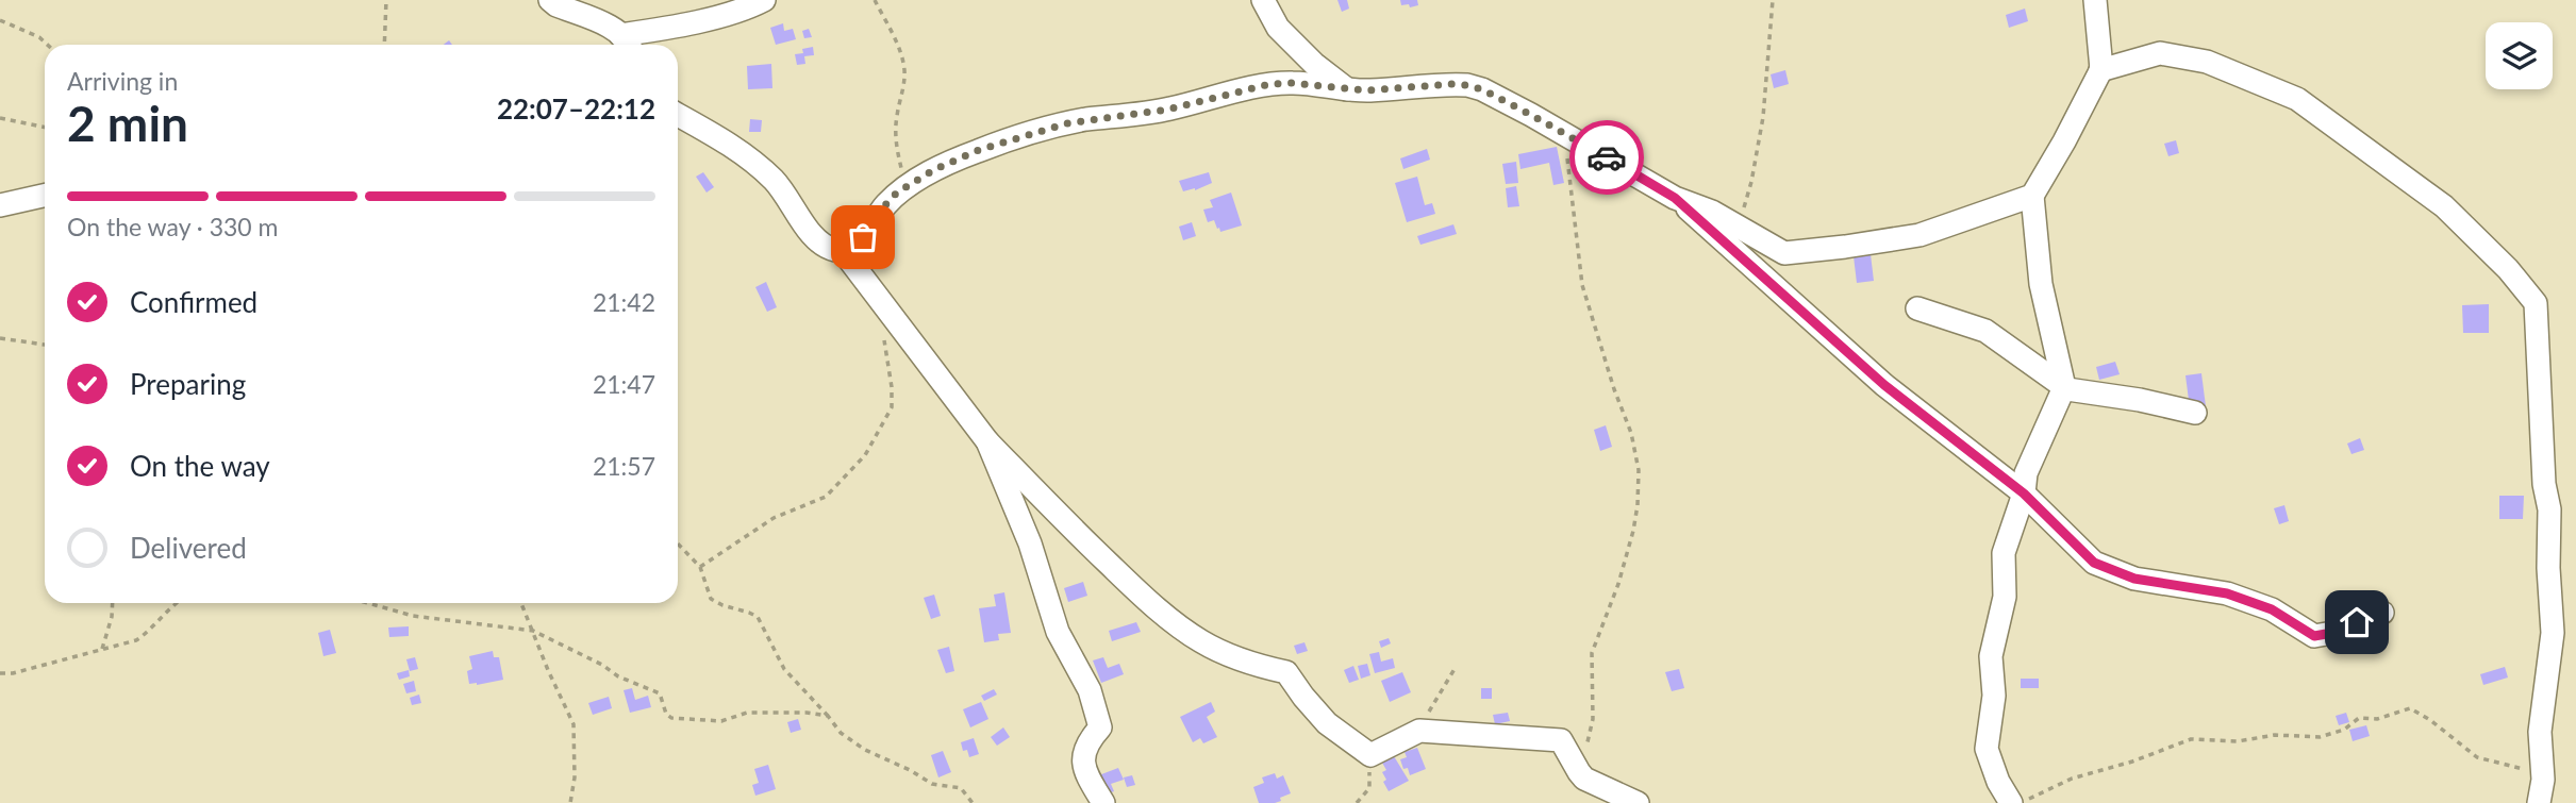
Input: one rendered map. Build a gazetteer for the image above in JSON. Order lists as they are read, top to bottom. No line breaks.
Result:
{"page":{"heading":["2 min","Arriving in","22:07–22:12"],"bar":"On the way · 330 m","list":[["Confirmed","21:42"],["Preparing","21:47"],["On the way","21:57"],"Delivered"]}}
